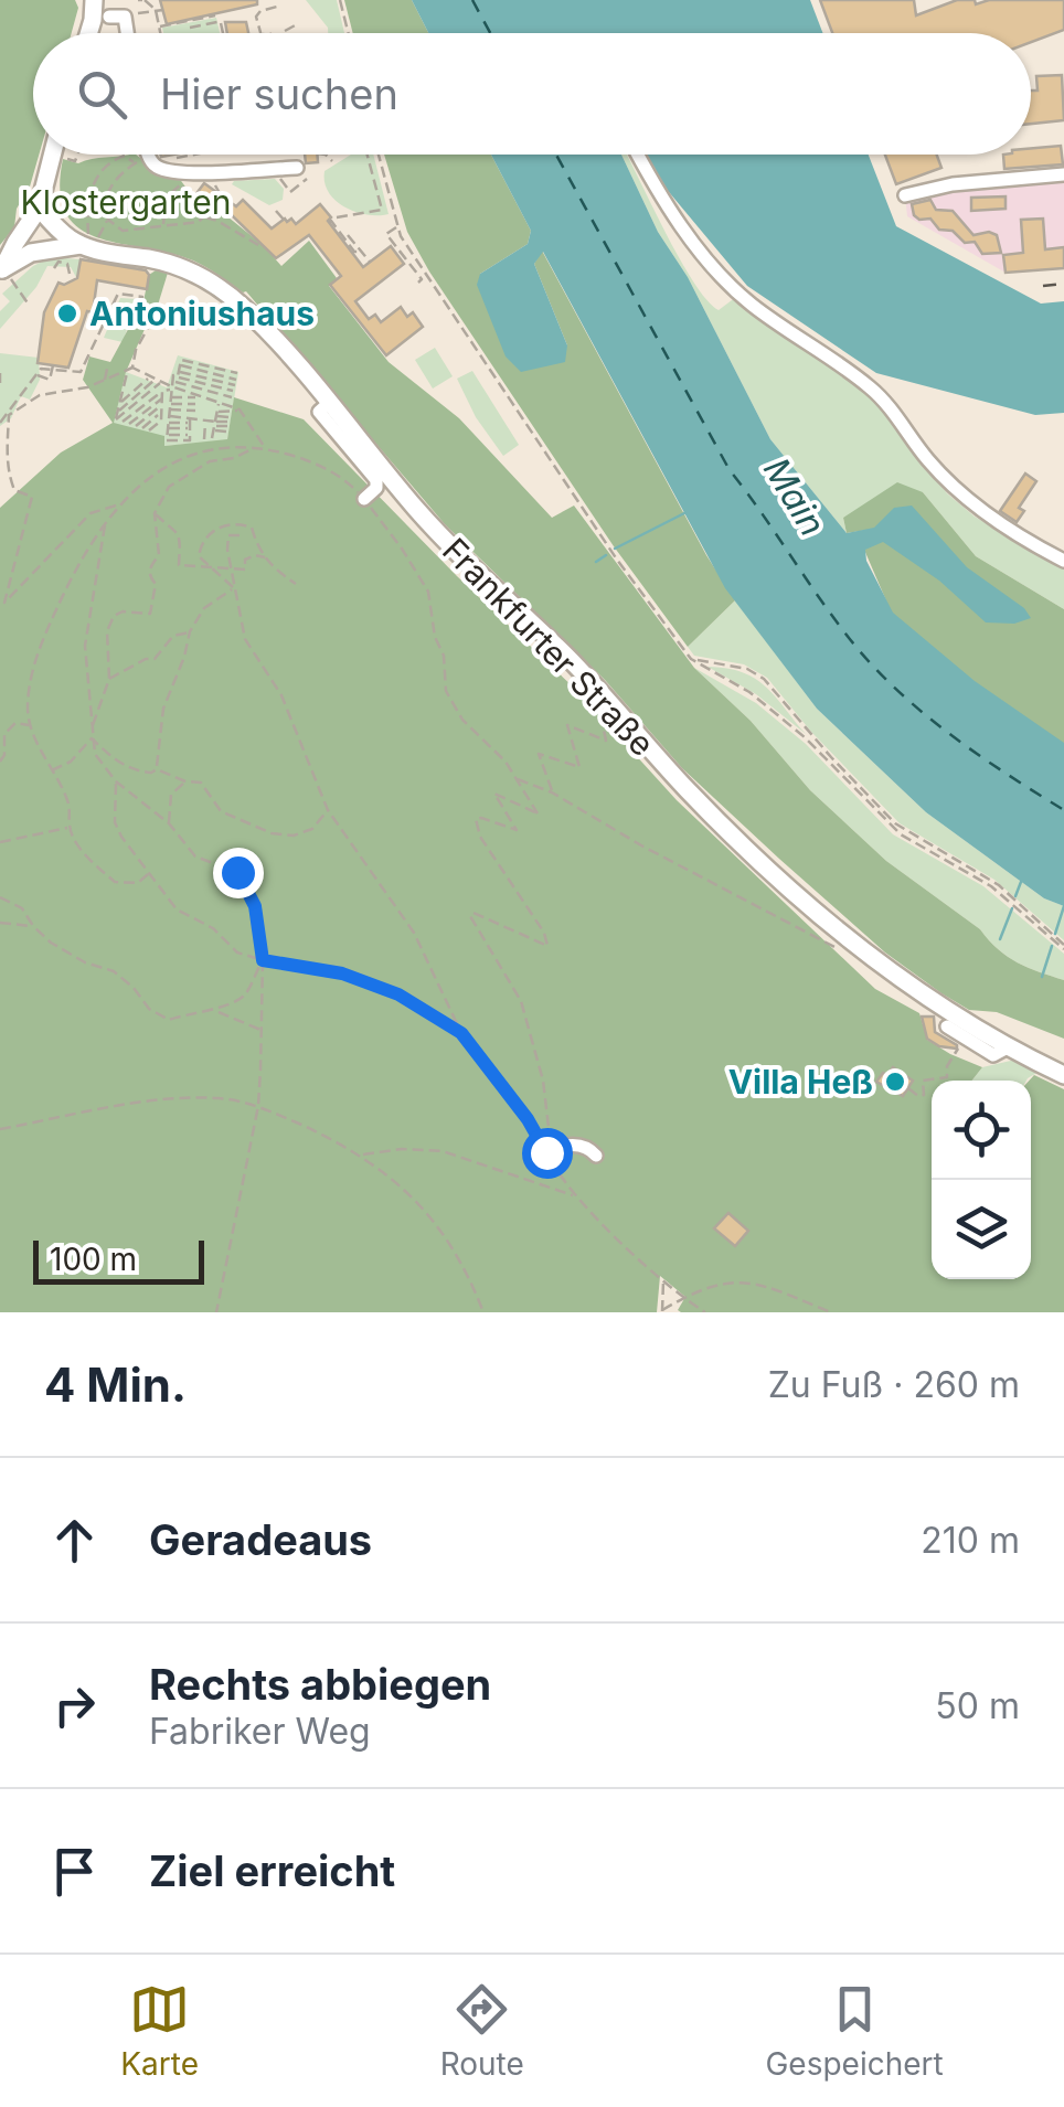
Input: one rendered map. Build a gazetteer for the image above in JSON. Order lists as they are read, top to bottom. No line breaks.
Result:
{"streets":{"main road":["Frankfurter Straße"]},"water":["Main"],"parks":["Klostergarten"],"places":["Antoniushaus","Villa Heß"],"scale_bar":"100 m","page":{"search":"Hier suchen","scale":"100 m","heading":["4 Min.","Zu Fuß · 260 m"],"list":[["Geradeaus","210 m"],["Rechts abbiegen","Fabriker Weg","50 m"],"Ziel erreicht"],"nav":["Karte","Route","Gespeichert"]}}
